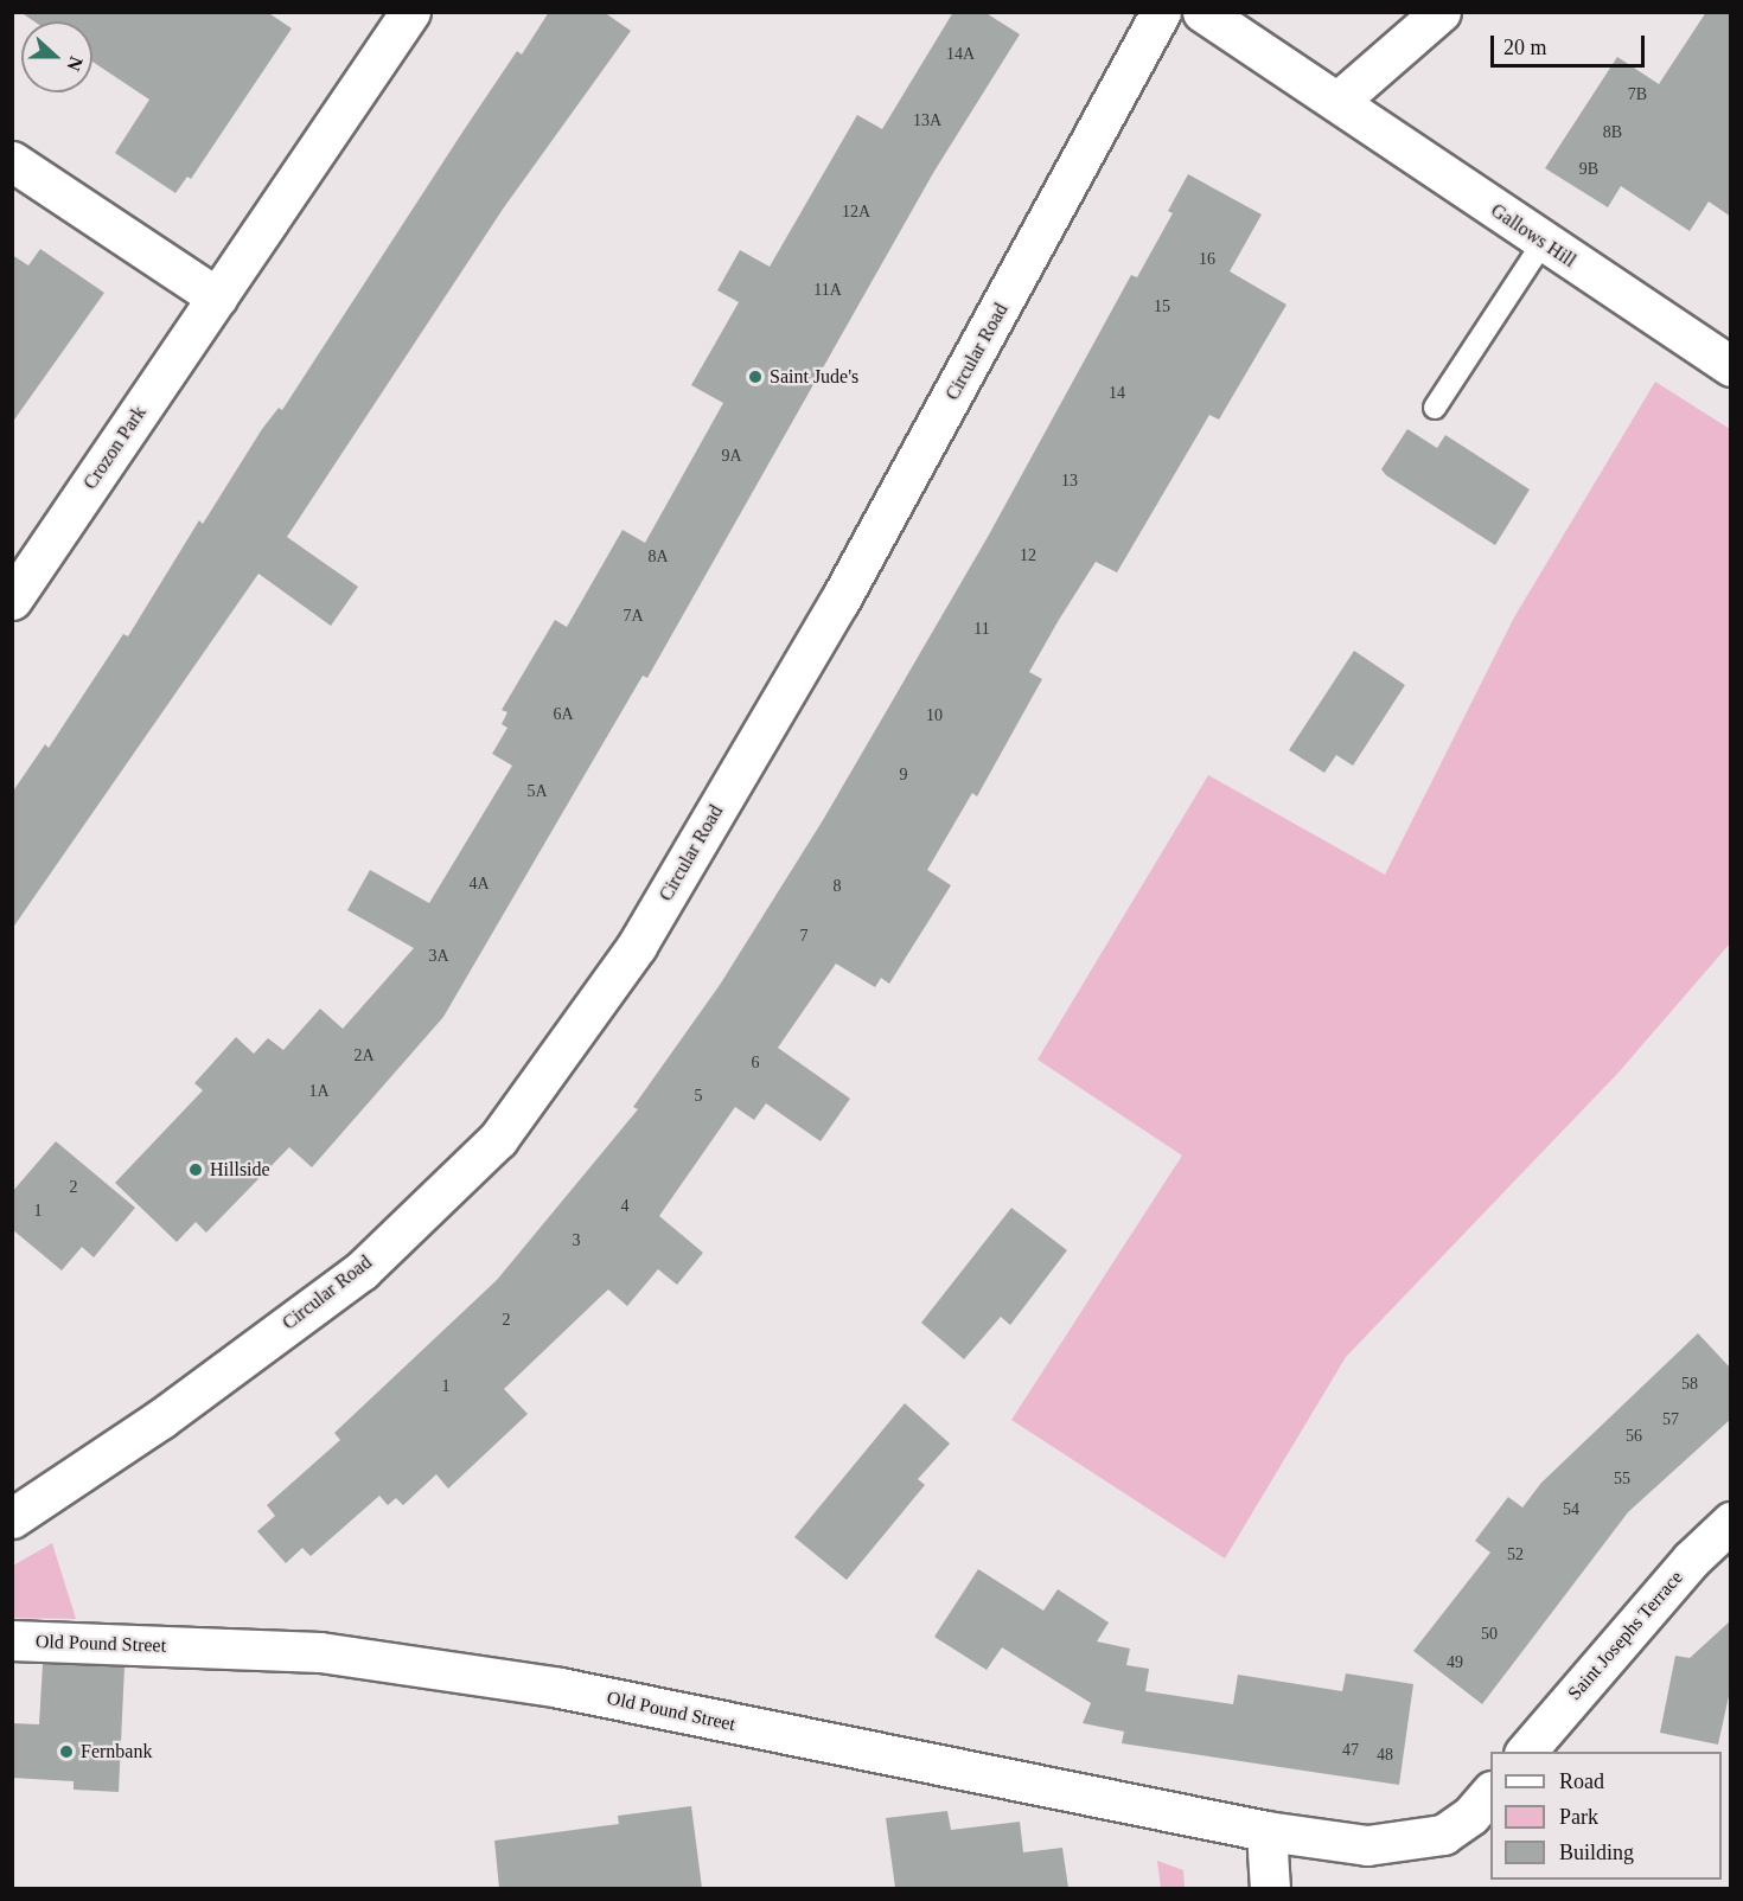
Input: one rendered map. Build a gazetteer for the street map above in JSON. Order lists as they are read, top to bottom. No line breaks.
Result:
{"streets":{"street":["Gallows Hill","Circular Road","Crozon Park","Saint Josephs Terrace","Old Pound Street"]},"places":["Saint Jude's","Hillside","Fernbank"],"house_numbers":["14A","7B","13A","8B","9B","12A","16","11A","15","14","9A","13","12","8A","7A","11","6A","10","9","5A","4A","8","7","3A","2A","6","1A","5","2","4","1","3","2","58","1","57","56","55","54","52","50","49","47","48"],"legend":["Road","Park","Building"],"scale_bar":"20 m","north":"right"}
